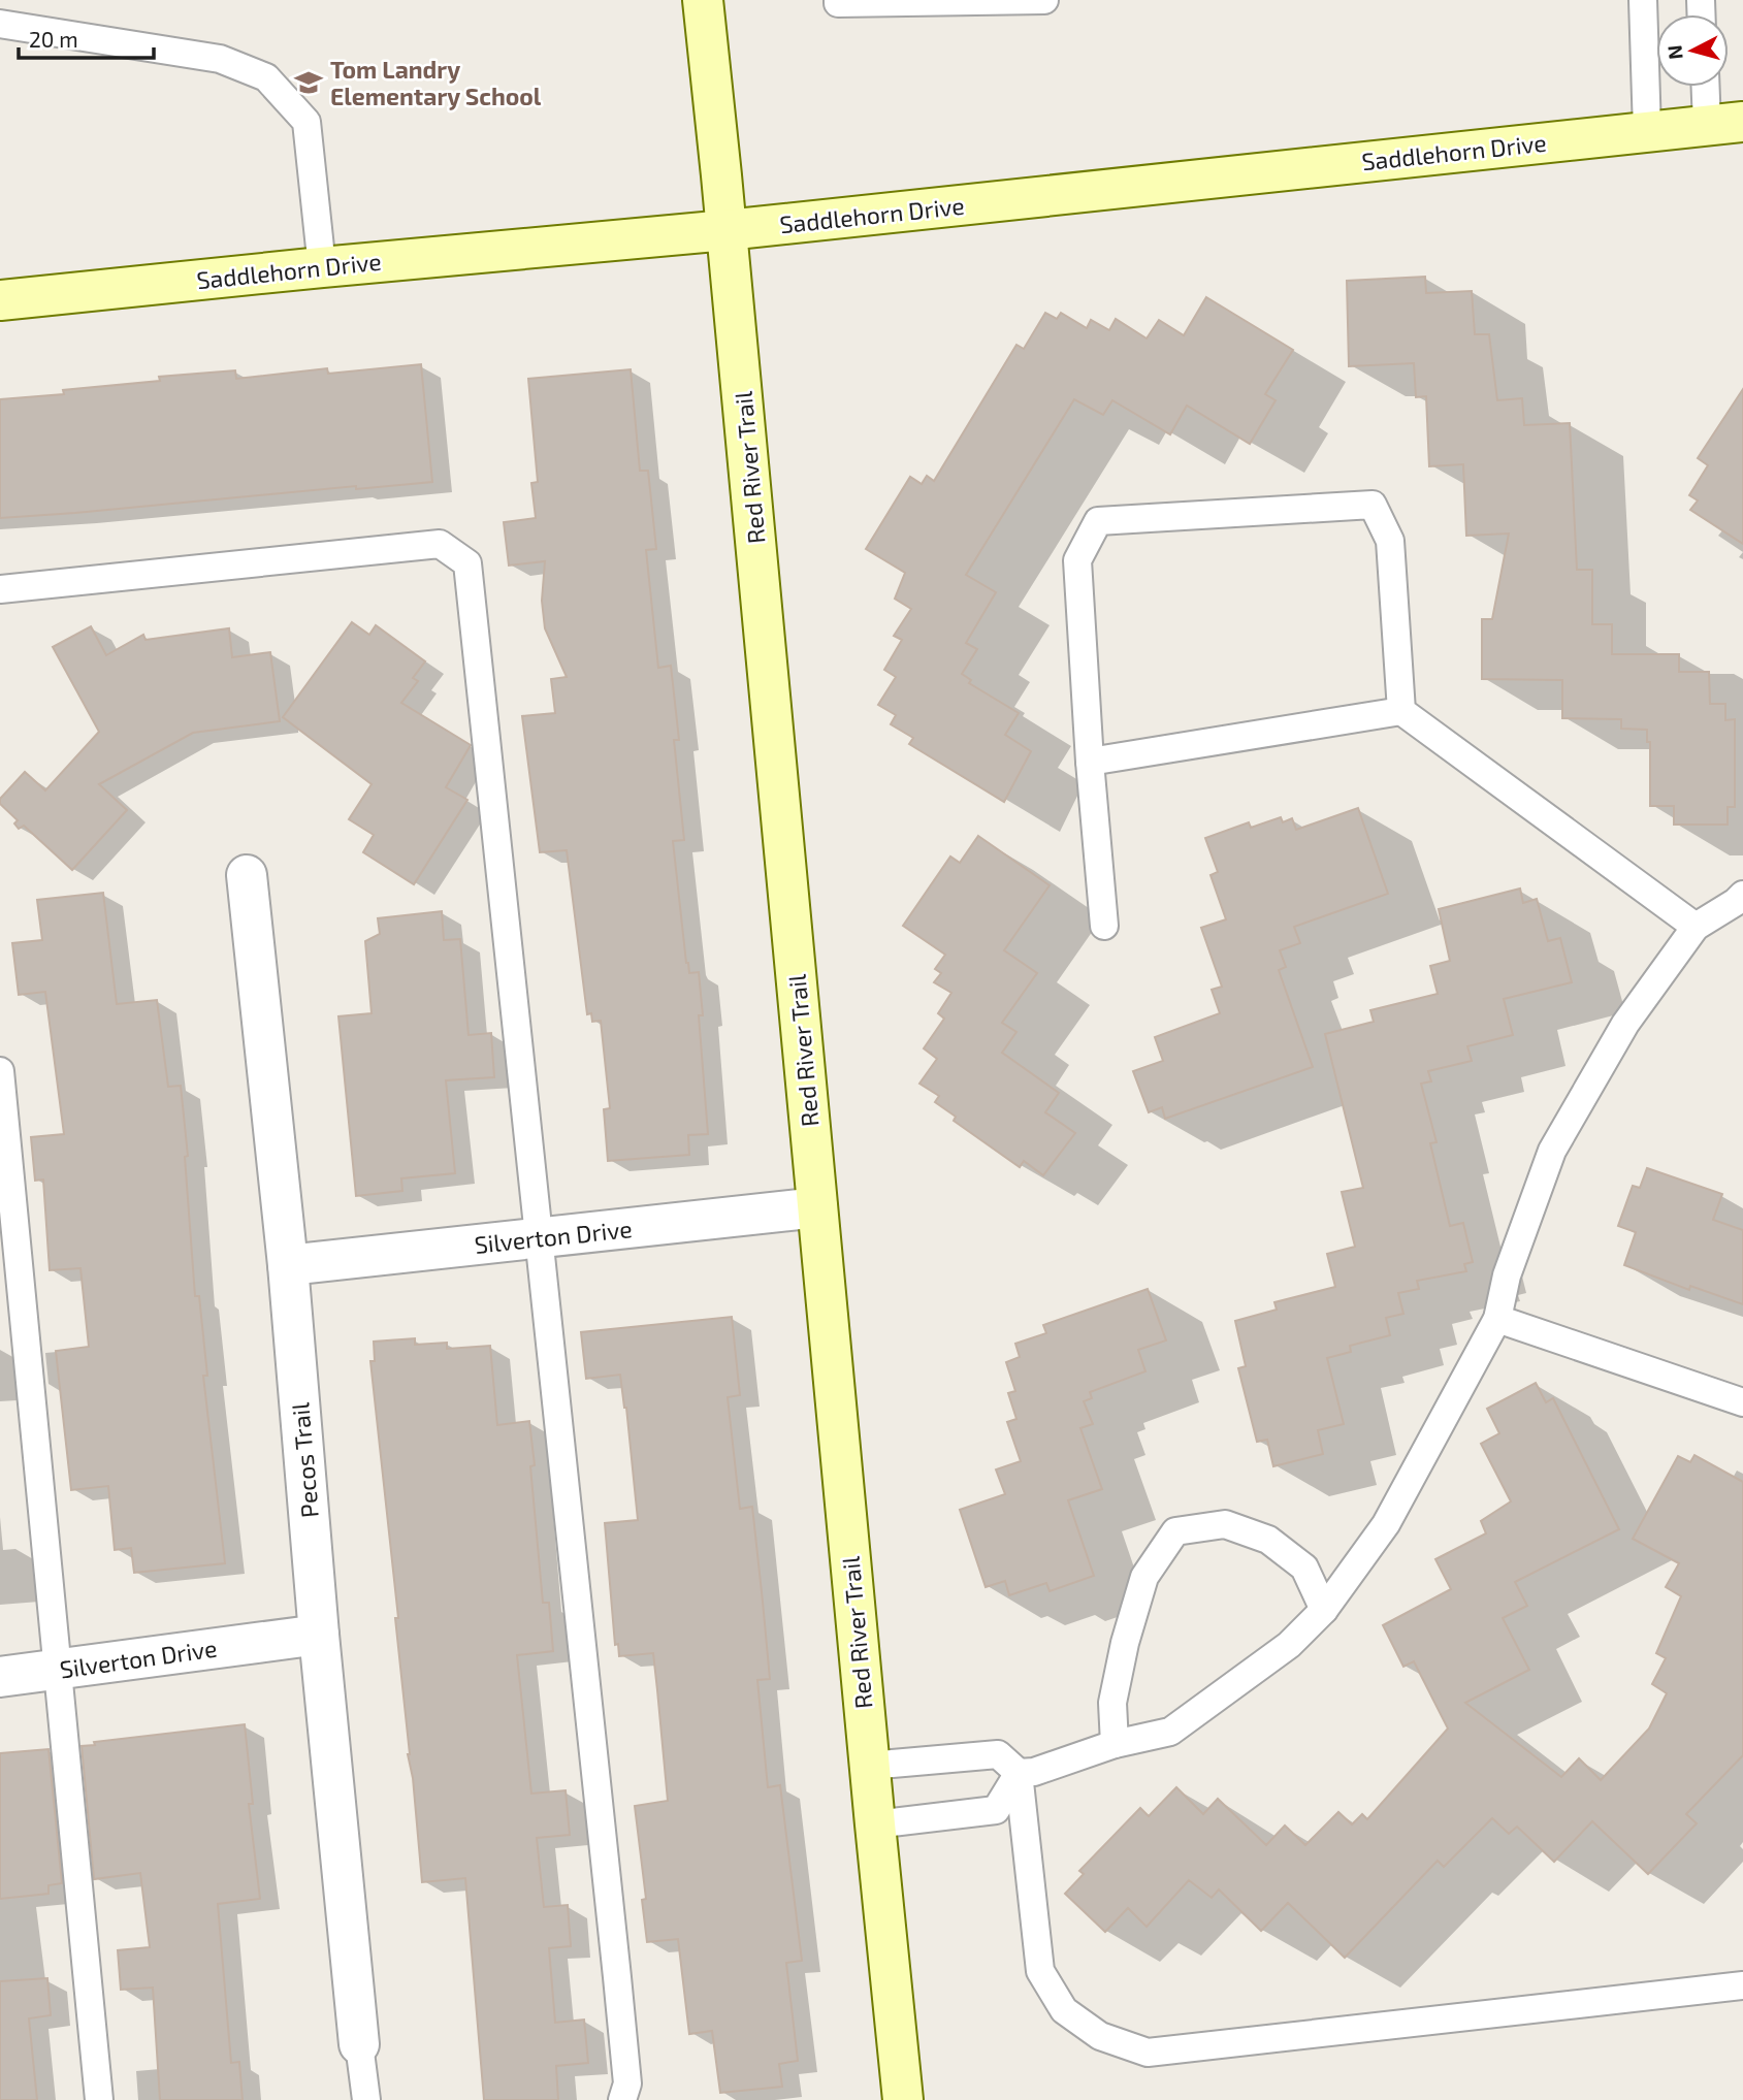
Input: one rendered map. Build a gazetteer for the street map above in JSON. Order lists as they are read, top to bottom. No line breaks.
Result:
{"streets":{"street":["Saddlehorn Drive","Red River Trail","Silverton Drive","Pecos Trail"]},"crossings":[["Saddlehorn Drive","Red River Trail"],["Red River Trail","Silverton Drive"],["Silverton Drive","Pecos Trail"]],"places":{"school or university":["Tom Landry Elementary School"]},"scale_bar":"20 m","north":"left"}
